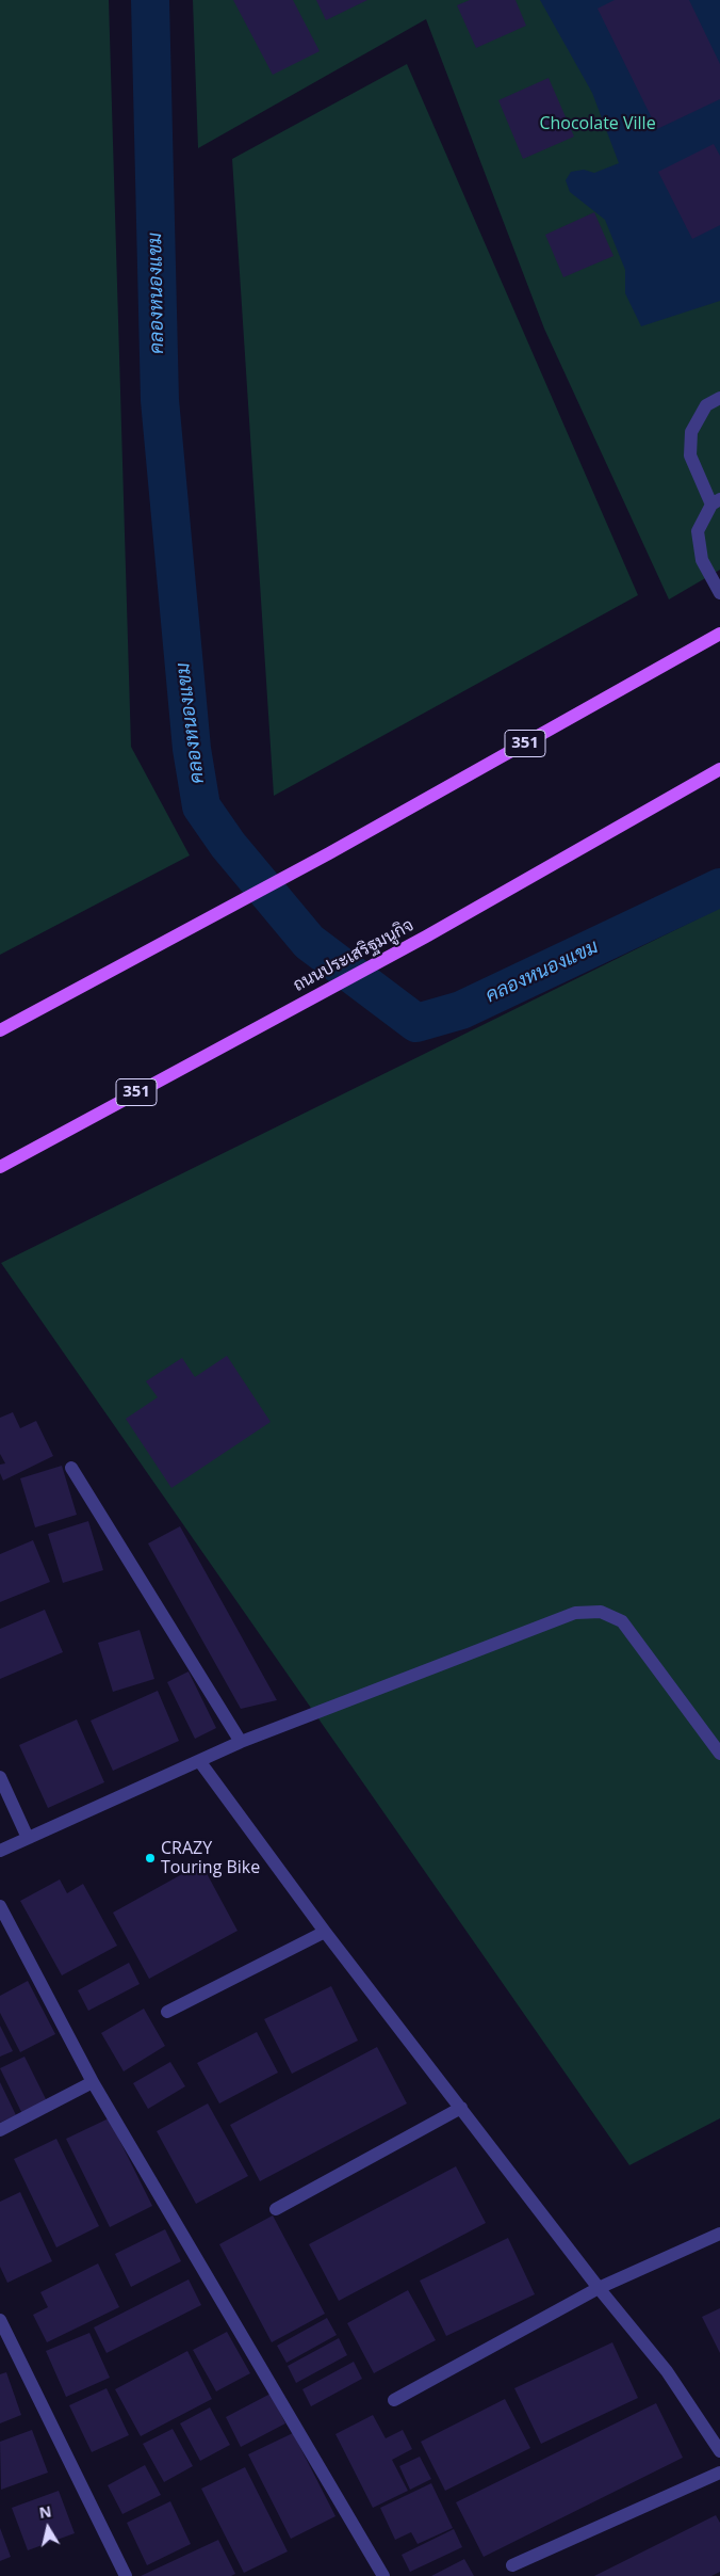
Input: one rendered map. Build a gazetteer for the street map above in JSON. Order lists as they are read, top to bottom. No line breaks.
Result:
{"streets":{"main road":["351","ถนนประเสริฐมนูกิจ"]},"water":["คลองหนองแขม"],"parks":["Chocolate Ville"],"places":["CRAZY Touring Bike"],"north":"top"}
